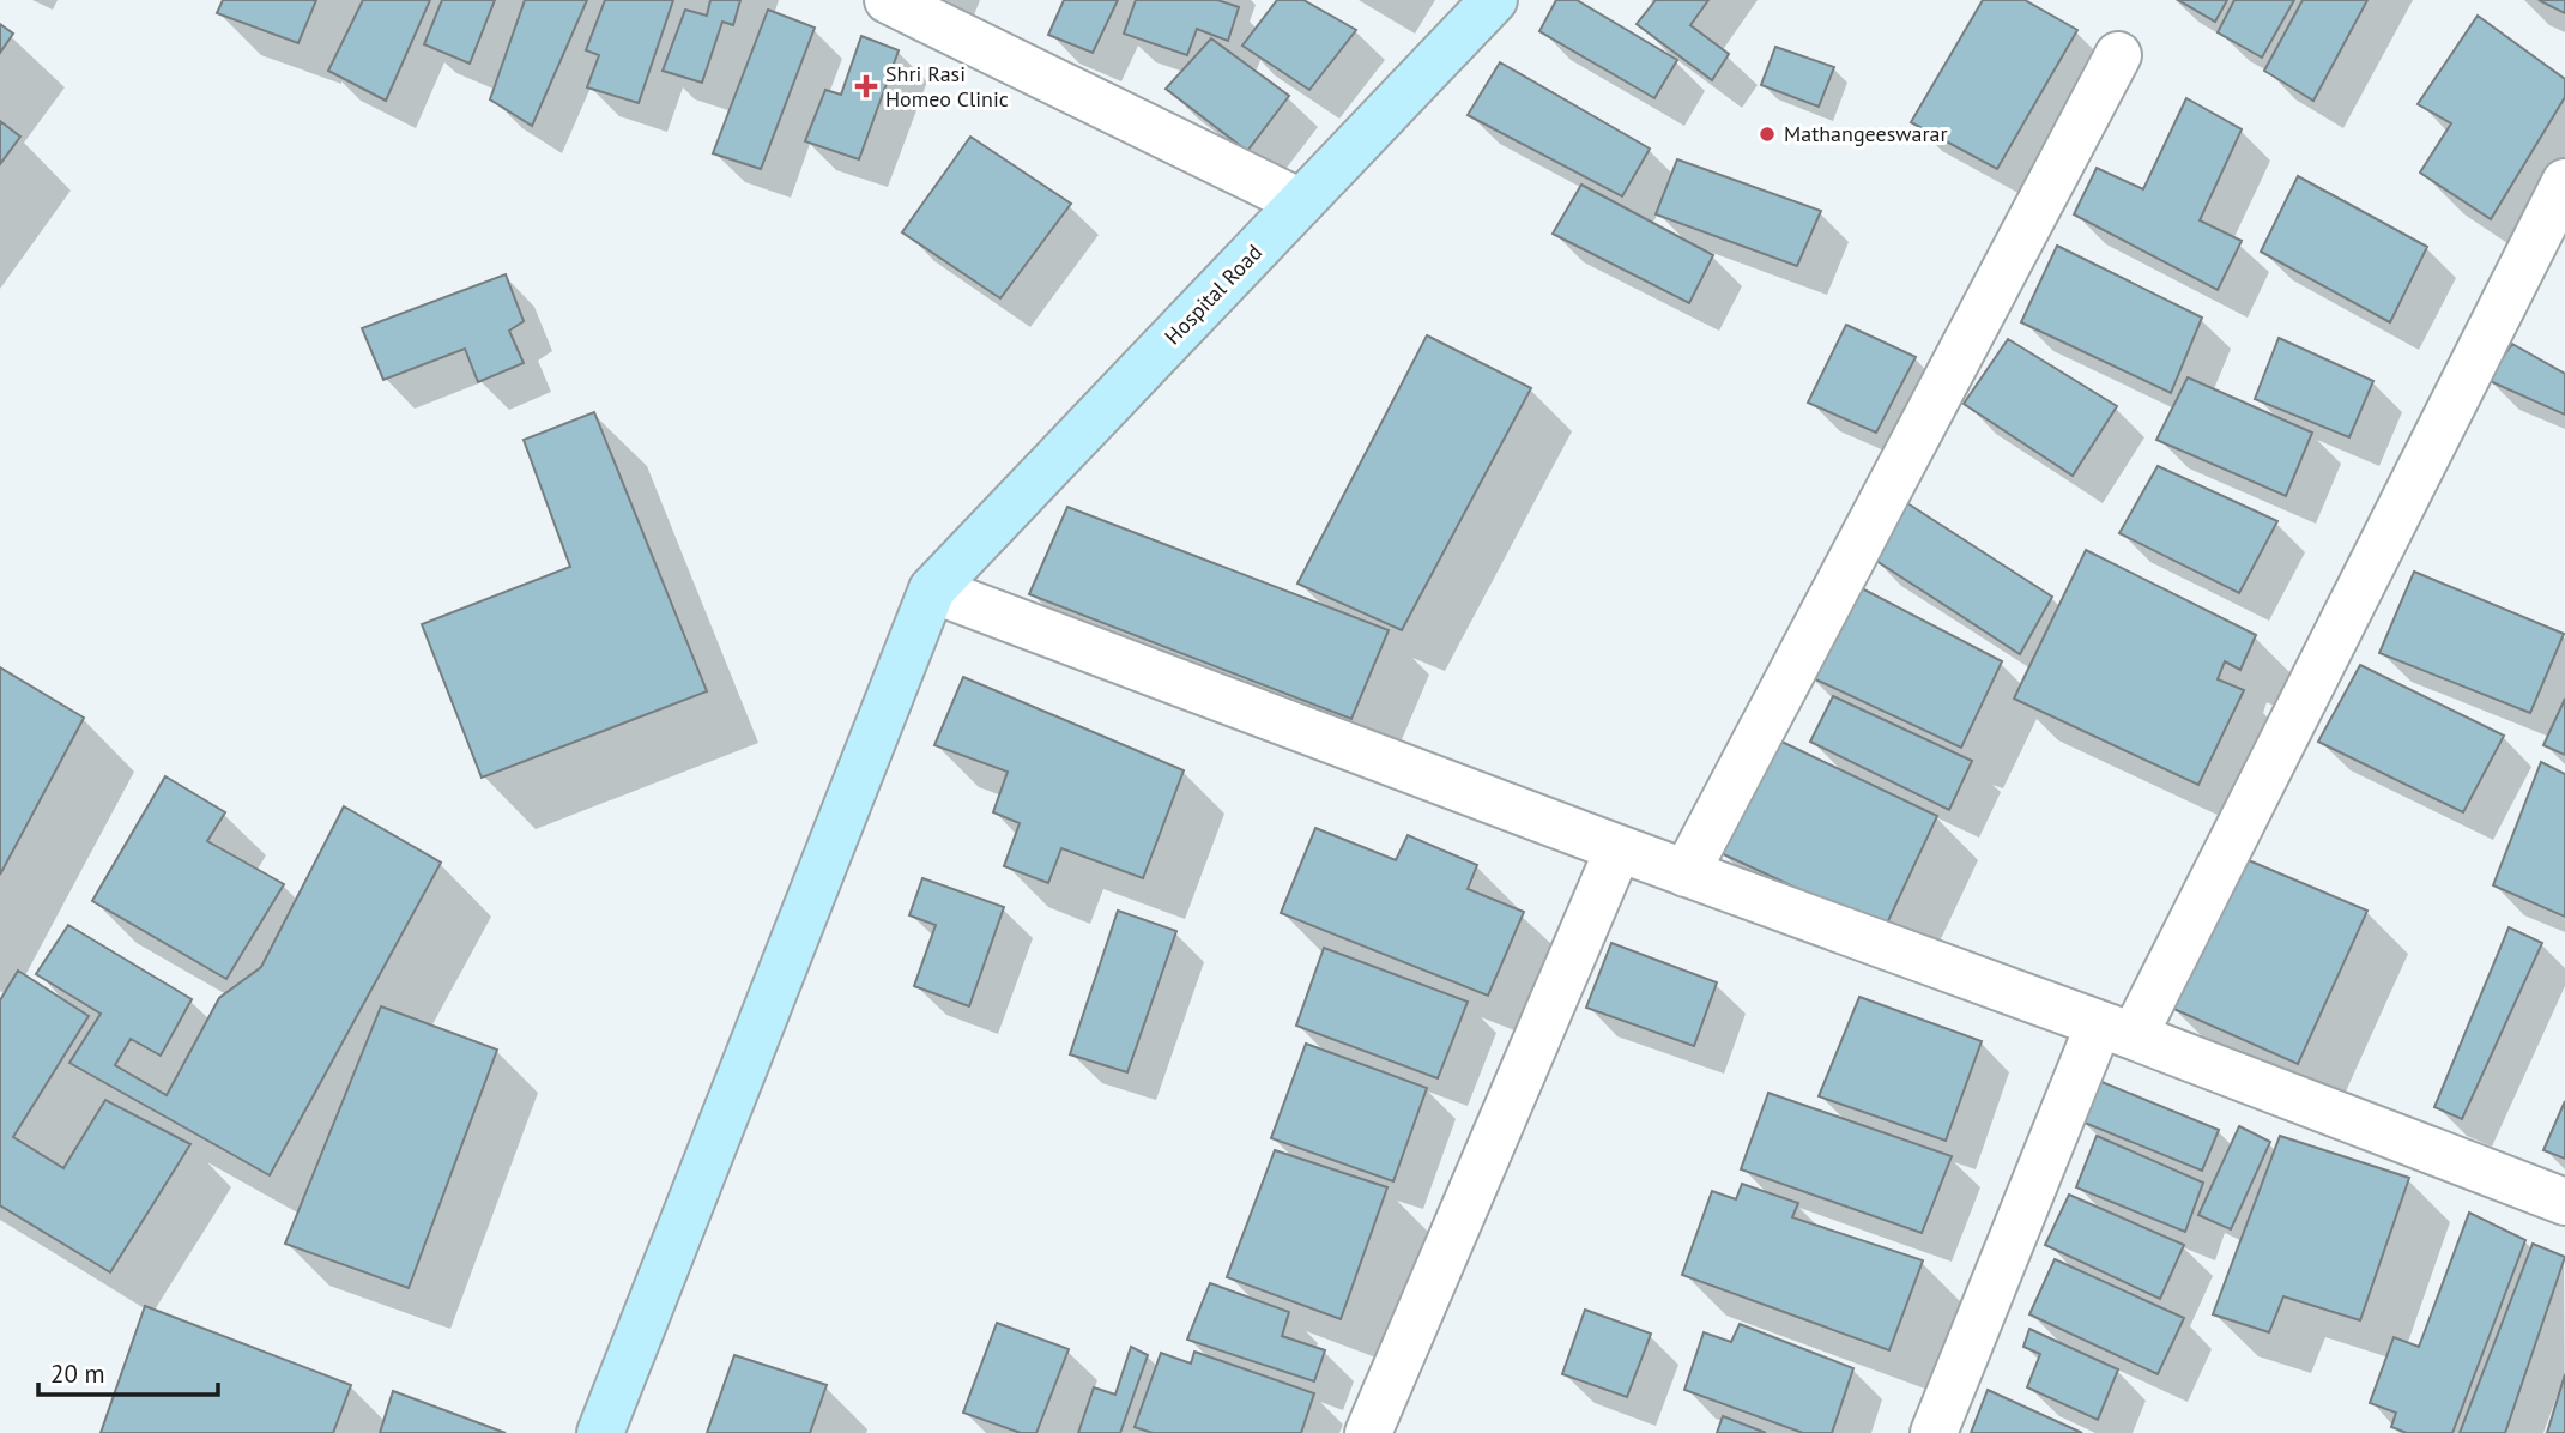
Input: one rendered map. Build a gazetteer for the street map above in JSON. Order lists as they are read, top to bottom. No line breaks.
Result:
{"streets":{"main road":["Hospital Road"]},"places":{"health":["Shri Rasi Homeo Clinic"],"other":["Mathangeeswarar"]},"scale_bar":"20 m"}
